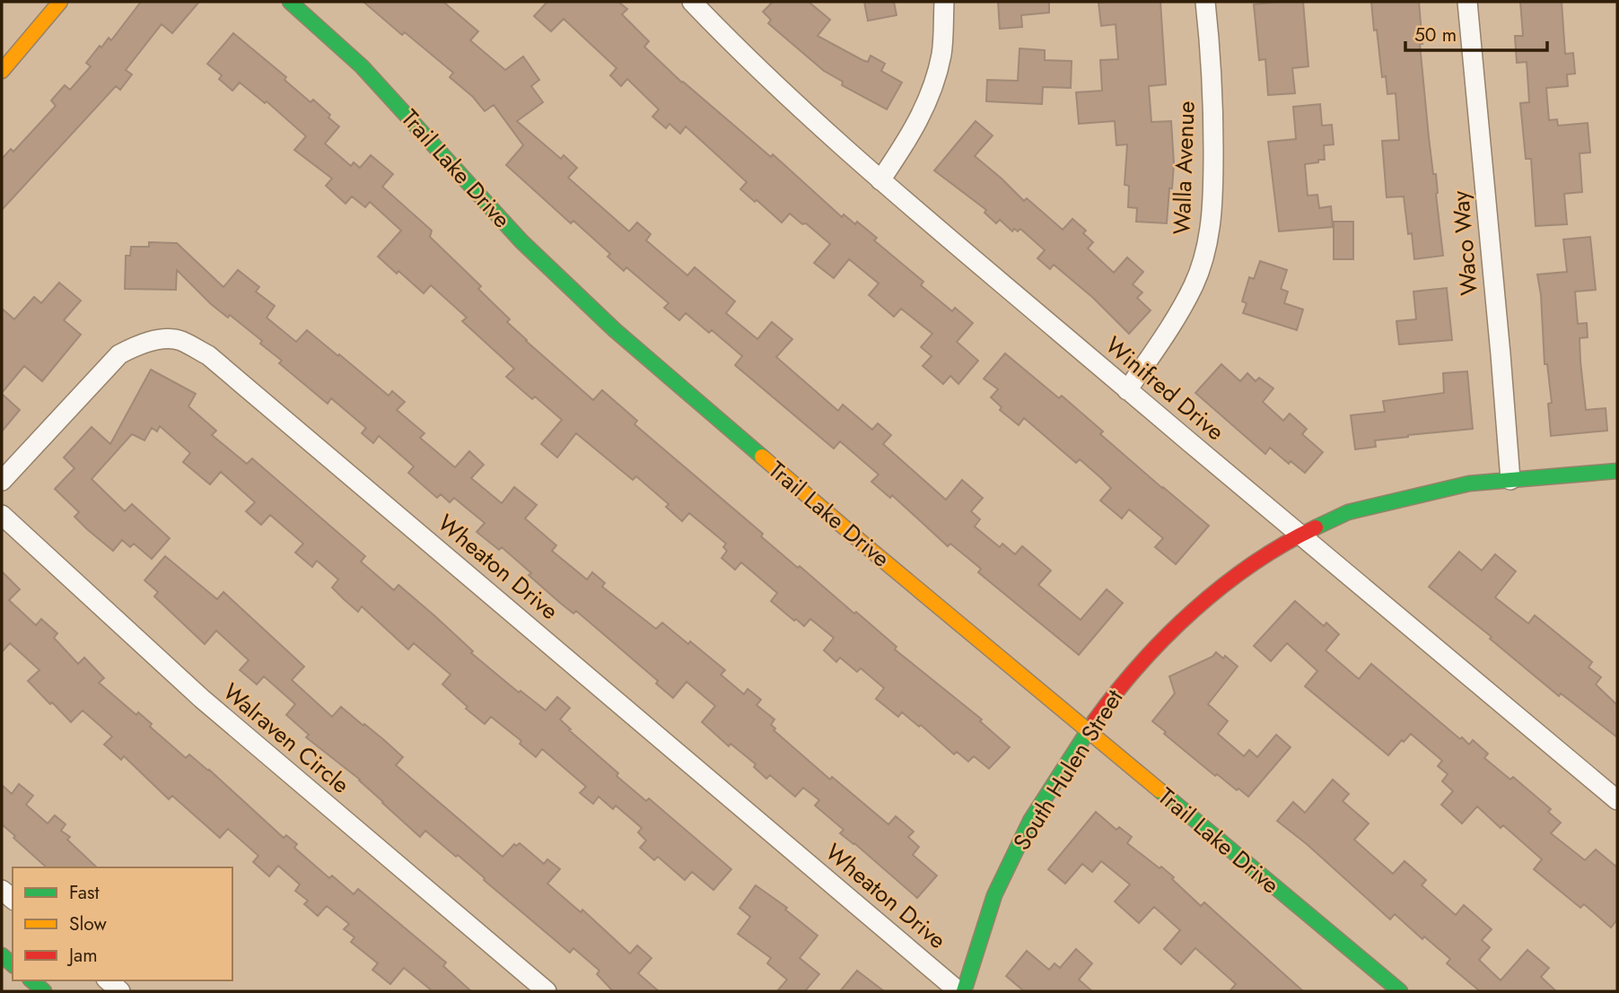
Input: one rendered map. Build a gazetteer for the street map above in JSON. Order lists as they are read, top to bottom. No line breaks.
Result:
{"streets":{"street":["Walla Avenue","Trail Lake Drive","Waco Way","Winifred Drive","Wheaton Drive","Walraven Circle","South Hulen Street"]},"crossings":[["Walla Avenue","Winifred Drive"],["Trail Lake Drive","South Hulen Street"],["Waco Way","South Hulen Street"],["Winifred Drive","South Hulen Street"]],"legend":["Fast","Slow","Jam"],"scale_bar":"50 m"}
